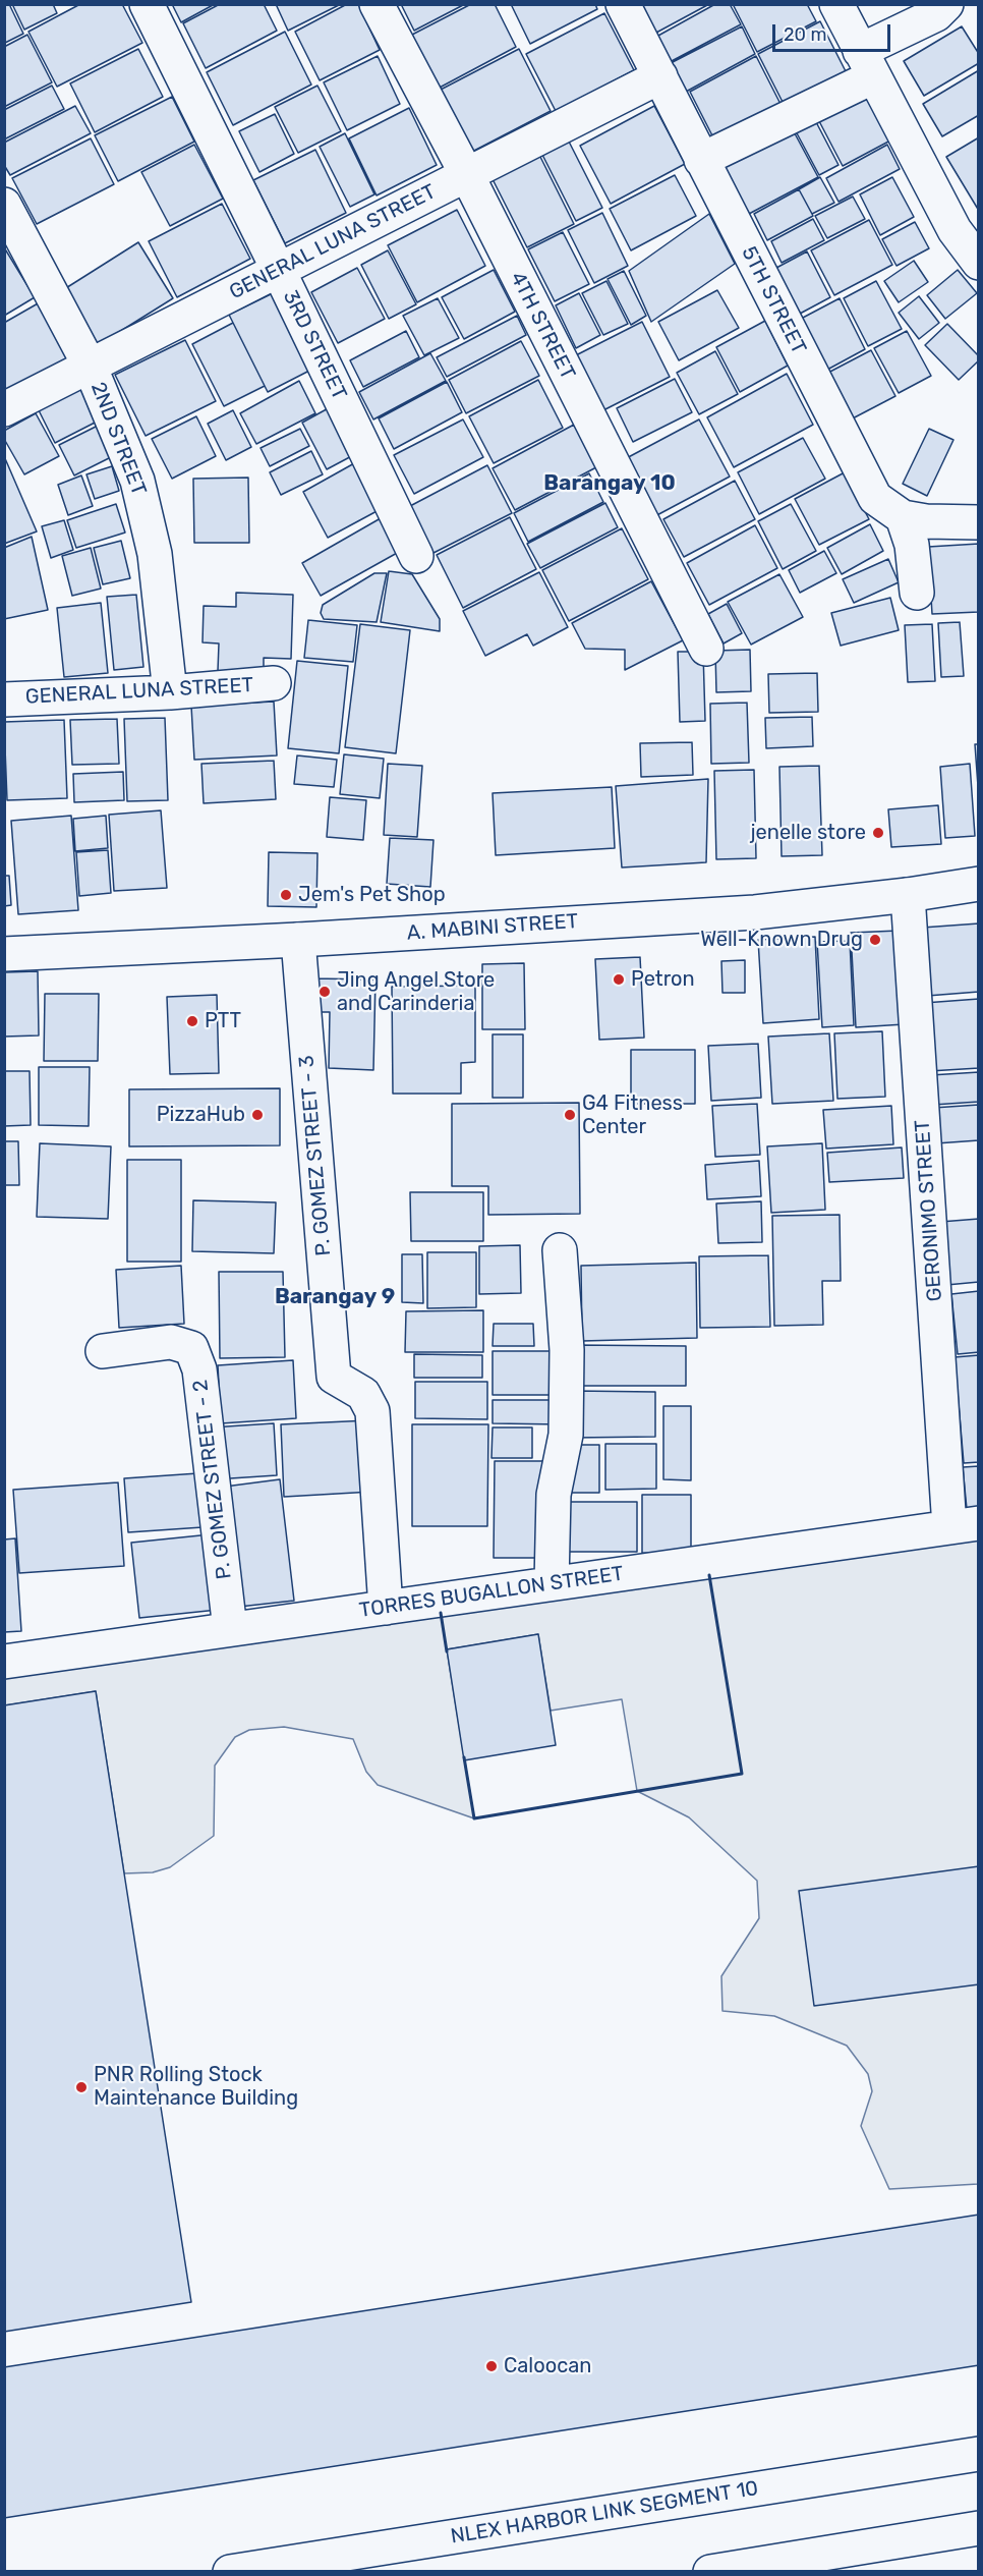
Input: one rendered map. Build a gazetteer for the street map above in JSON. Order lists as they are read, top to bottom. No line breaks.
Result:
{"streets":{"main road":["GENERAL LUNA STREET","5TH STREET","4TH STREET","3RD STREET","2ND STREET","A. MABINI STREET","P. GOMEZ STREET - 3","GERONIMO STREET","P. GOMEZ STREET - 2","TORRES BUGALLON STREET","NLEX HARBOR LINK SEGMENT 10"]},"crossings":[["GENERAL LUNA STREET","5TH STREET"],["GENERAL LUNA STREET","4TH STREET"],["GENERAL LUNA STREET","3RD STREET"],["GENERAL LUNA STREET","2ND STREET"],["A. MABINI STREET","P. GOMEZ STREET - 3"],["A. MABINI STREET","GERONIMO STREET"],["P. GOMEZ STREET - 3","TORRES BUGALLON STREET"],["GERONIMO STREET","TORRES BUGALLON STREET"],["P. GOMEZ STREET - 2","TORRES BUGALLON STREET"]],"districts":["Barangay 10","Barangay 9"],"places":["jenelle store","Jem's Pet Shop","Well-Known Drug","Petron","Jing Angel Store and Carinderia","PTT","PizzaHub","G4 Fitness Center","PNR Rolling Stock Maintenance Building","Caloocan"],"scale_bar":"20 m"}
